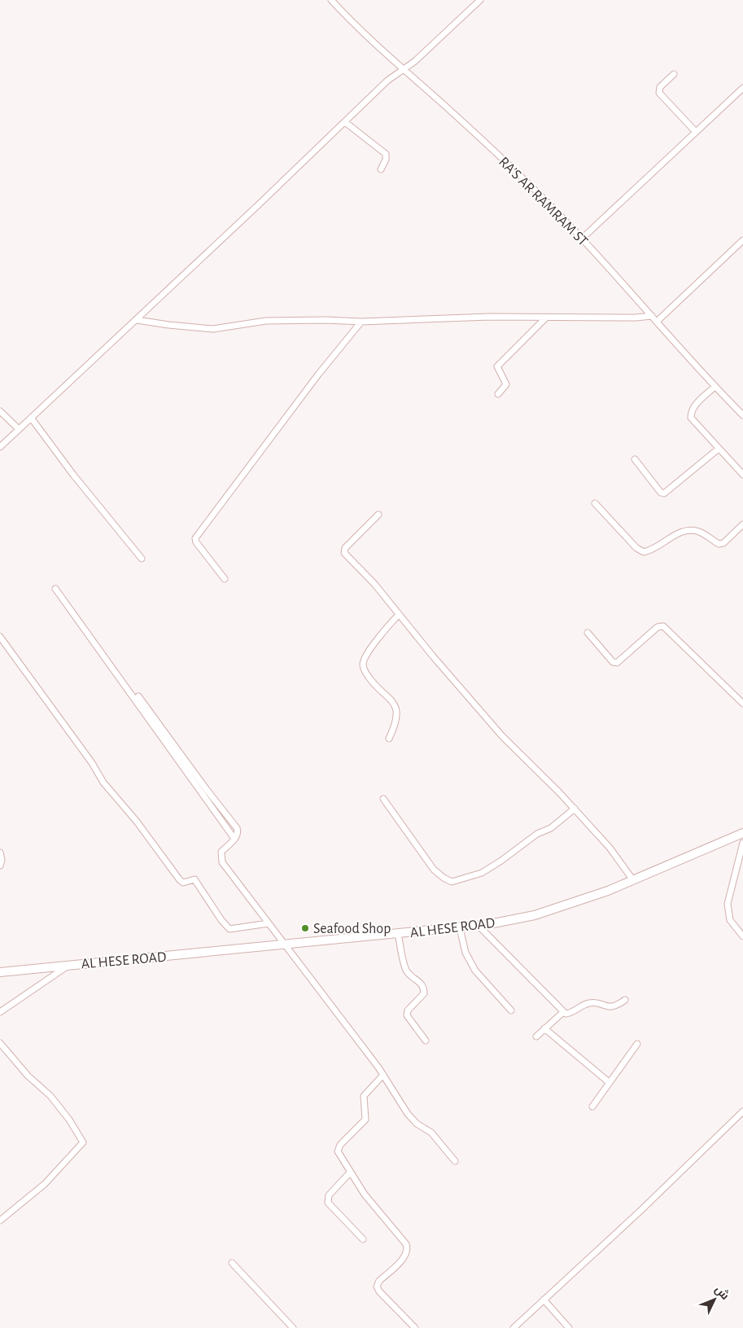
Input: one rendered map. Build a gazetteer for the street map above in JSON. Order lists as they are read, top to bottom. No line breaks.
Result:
{"streets":{"street":["RA’S AR RAMRAM ST","AL HESE ROAD"]},"places":["Seafood Shop"],"north":"top right"}
